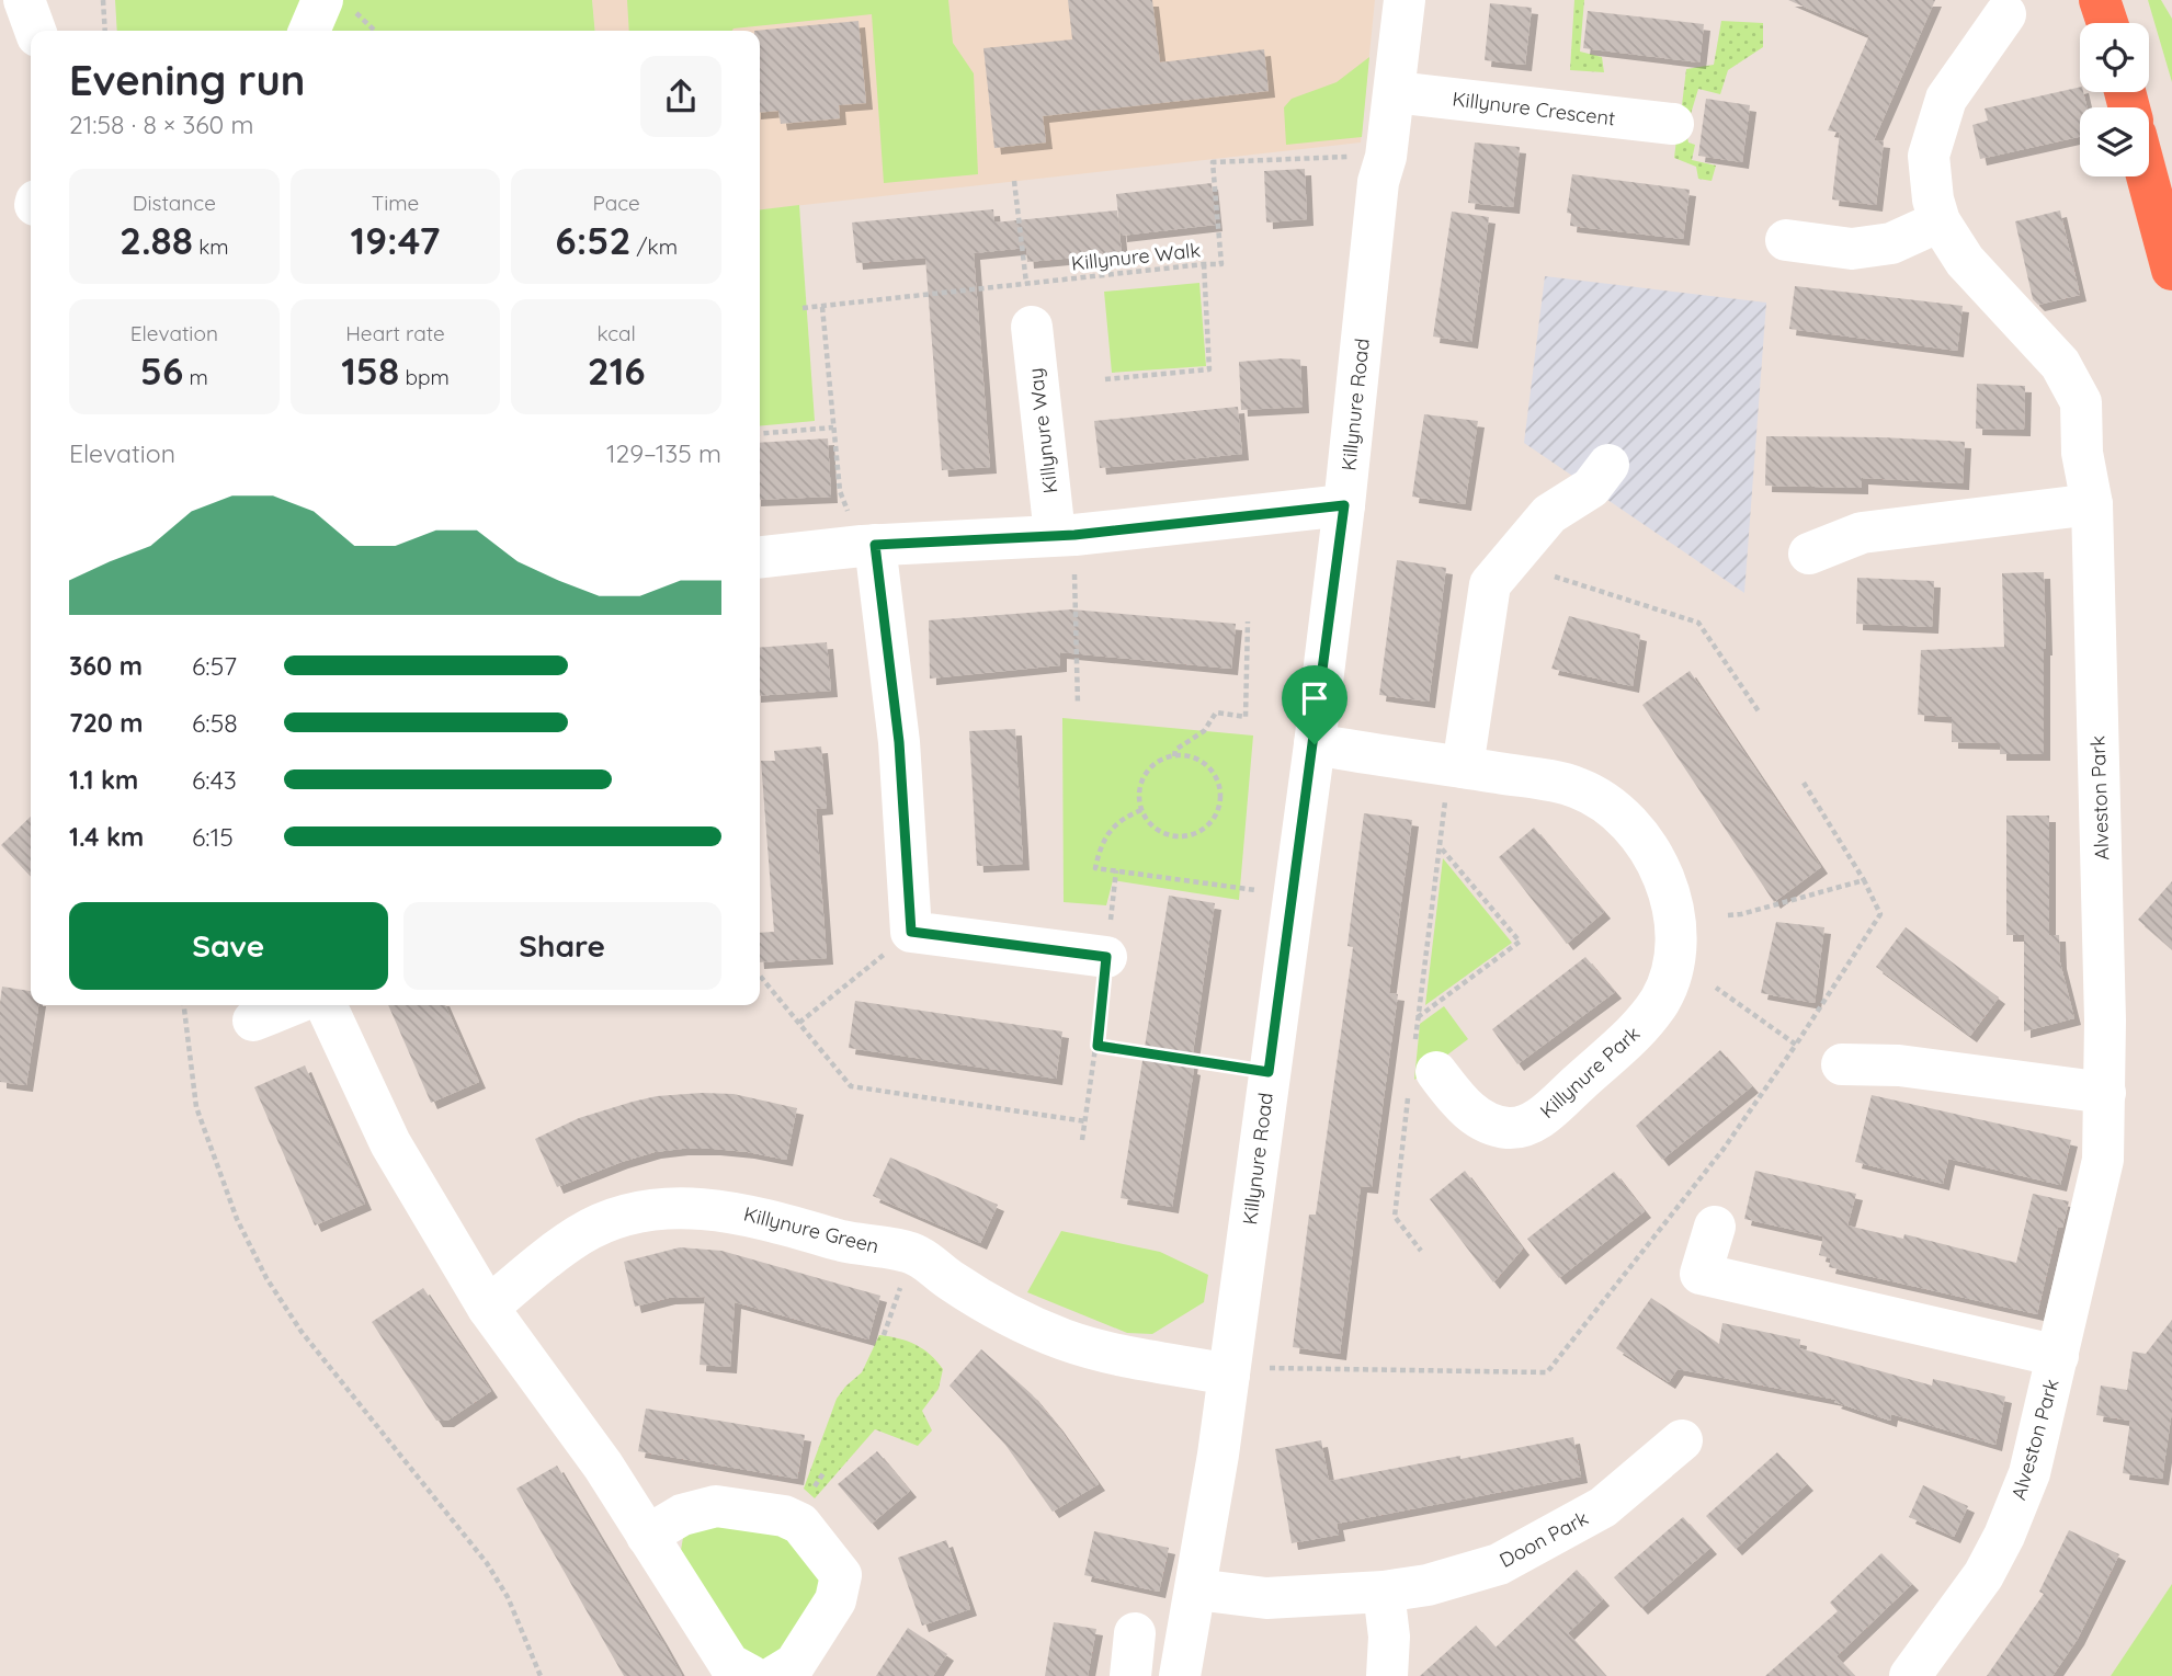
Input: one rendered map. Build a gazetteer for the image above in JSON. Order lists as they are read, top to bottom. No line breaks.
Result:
{"streets":{"street":["Killynure Crescent","Killynure Road","Killynure Way","Alveston Park","Killynure Park","Killynure Green","Doon Park"],"path":["Killynure Walk"]},"crossings":[["Killynure Crescent","Killynure Road"],["Killynure Road","Killynure Park"],["Killynure Road","Killynure Green"],["Killynure Road","Doon Park"]],"page":{"heading":["Evening run","21:58 · 8 × 360 m"],"stats":[["Distance","2.88 km"],["Time","19:47"],["Pace","6:52 /km"],["Elevation","56 m"],["Heart rate","158 bpm"],["kcal","216"]],"chart":["Elevation","129–135 m"],"list":[{"name":"360 m","note":"6:57"},{"name":"720 m","note":"6:58"},{"name":"1.1 km","note":"6:43"},{"name":"1.4 km","note":"6:15"}],"buttons":["Save","Share"]}}
